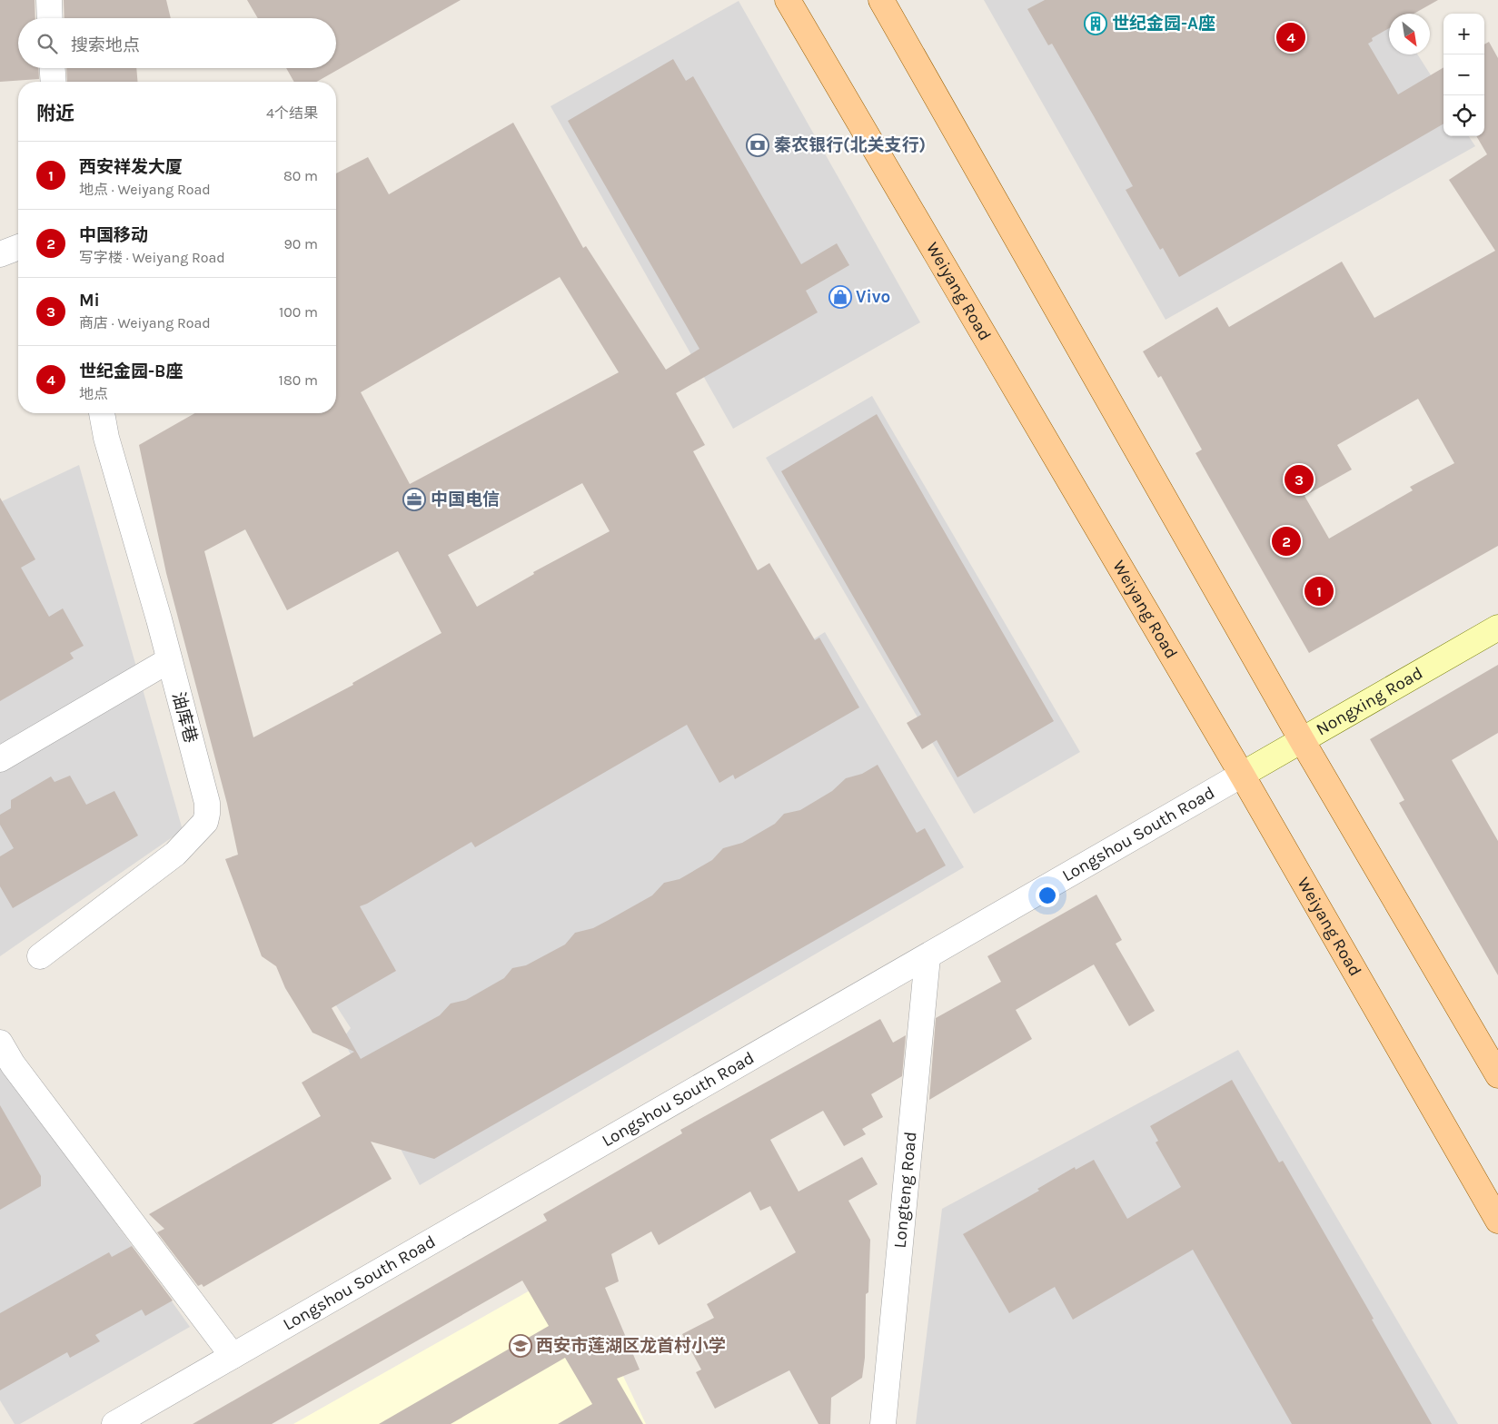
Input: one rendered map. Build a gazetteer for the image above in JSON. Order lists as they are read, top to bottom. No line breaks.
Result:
{"streets":{"main road":["Weiyang Road"],"street":["Nongxing Road","油库巷","Longshou South Road","Longteng Road"]},"crossings":[["Weiyang Road","Nongxing Road"],["Weiyang Road","Longshou South Road"],["Nongxing Road","Longshou South Road"],["Longshou South Road","Longteng Road"]],"places":{"building":["世纪金园-A座"],"bank":["秦农银行(北关支行)"],"shop":["Vivo"],"office":["中国电信"],"school or university":["西安市莲湖区龙首村小学"]},"north":"bottom right","page":{"map_buttons":["+","−"],"search":"搜索地点","pins":["4","3","2","1"],"heading":["附近","4个结果"],"list":[{"mark":"1","name":"西安祥发大厦","note":"地点 · Weiyang Road","value":"80 m"},{"mark":"2","name":"中国移动","note":"写字楼 · Weiyang Road","value":"90 m"},{"mark":"3","name":"Mi","note":"商店 · Weiyang Road","value":"100 m"},{"mark":"4","name":"世纪金园-B座","note":"地点","value":"180 m"}]}}
